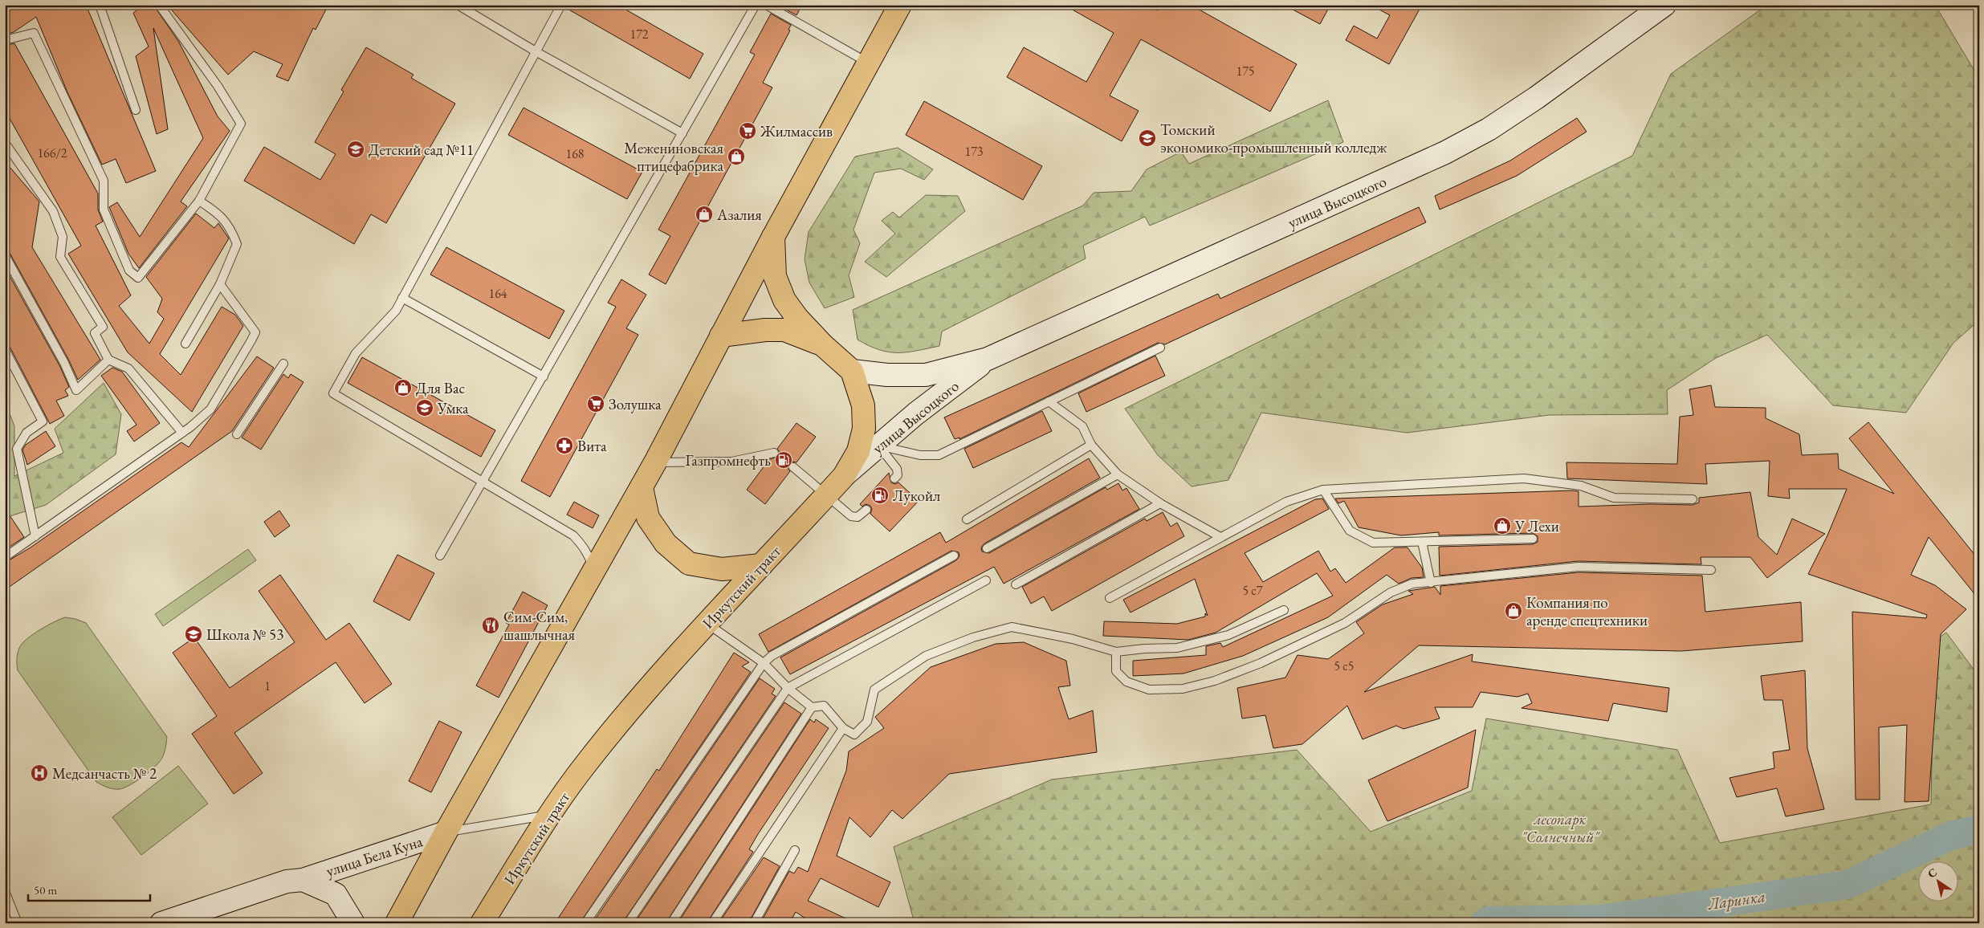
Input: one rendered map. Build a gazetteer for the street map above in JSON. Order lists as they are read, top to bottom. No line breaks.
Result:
{"streets":{"main road":["улица Высоцкого","Иркутский тракт","улица Бела Куна"]},"crossings":[["улица Высоцкого","Иркутский тракт"]],"water":["Ларинка"],"parks":["лесопарк \"Солнечный\""],"places":{"supermarket":["Жилмассив","Золушка"],"school or university":["Томский экономико-промышленный колледж","Детский сад №11","Умка","Школа № 53"],"shop":["Межениновская птицефабрика","Азалия","Для Вас","У Лехи","Компания по аренде спецтехники"],"pharmacy":["Вита"],"fuel station":["Газпромнефть","Лукойл"],"restaurant":["Сим-Сим, шашлычная"],"hospital":["Медсанчасть № 2"]},"house_numbers":["172","175","173","166/2","168","164","5 с7","5 с5","1"],"scale_bar":"50 m","north":"top left"}
